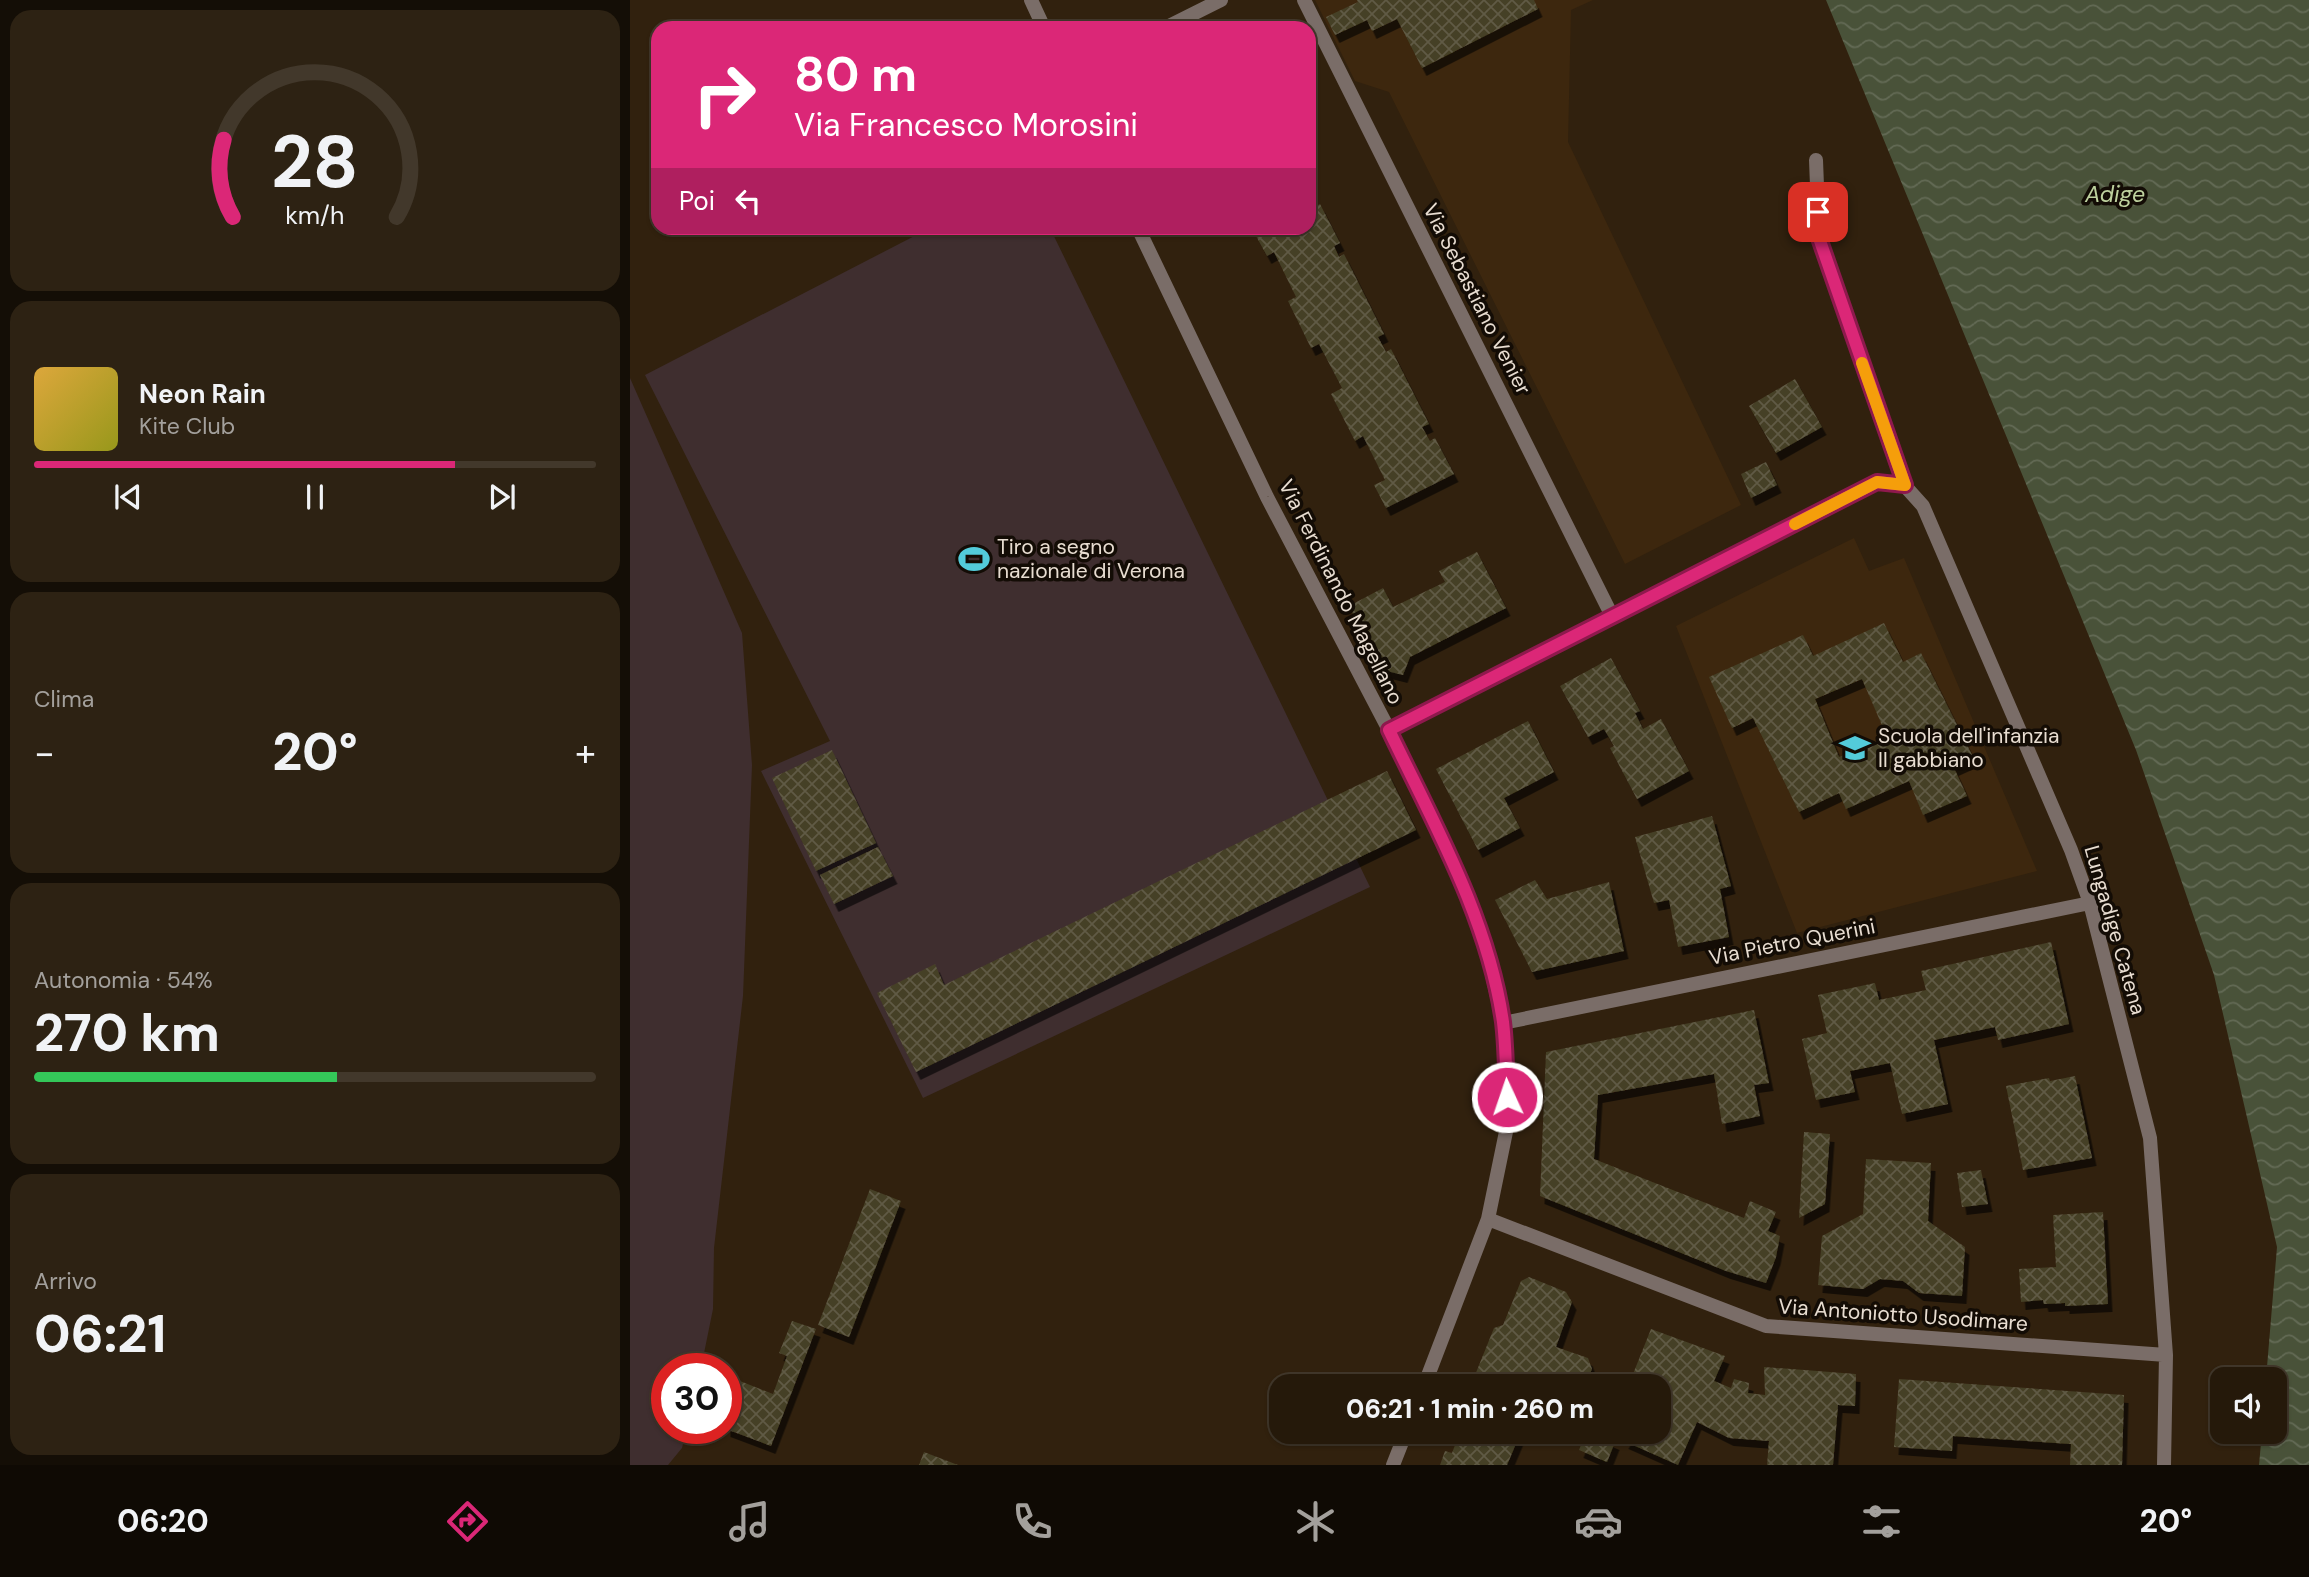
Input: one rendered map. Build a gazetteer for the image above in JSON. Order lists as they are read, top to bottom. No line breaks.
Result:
{"streets":{"street":["Via Sebastiano Venier","Via Ferdinando Magellano","Lungadige Catena","Via Pietro Querini","Via Antoniotto Usodimare"]},"crossings":[["Via Ferdinando Magellano","Via Pietro Querini"],["Via Ferdinando Magellano","Via Antoniotto Usodimare"],["Lungadige Catena","Via Pietro Querini"],["Lungadige Catena","Via Antoniotto Usodimare"]],"water":["Adige"],"places":{"sports":["Tiro a segno nazionale di Verona"],"school or university":["Scuola dell'infanzia Il gabbiano"]},"page":{"turn":["80 m","Via Francesco Morosini"],"then":"Poi","song":["Neon Rain","Kite Club"],"tile":["Clima",["Autonomia · 54%","270 km"],["Arrivo","06:21"]],"heat":["−","20°","+"],"limit":"30","trip":"06:21 · 1 min · 260 m","tabs":["06:20","20°"],"gauge":["28","km/h"]}}
